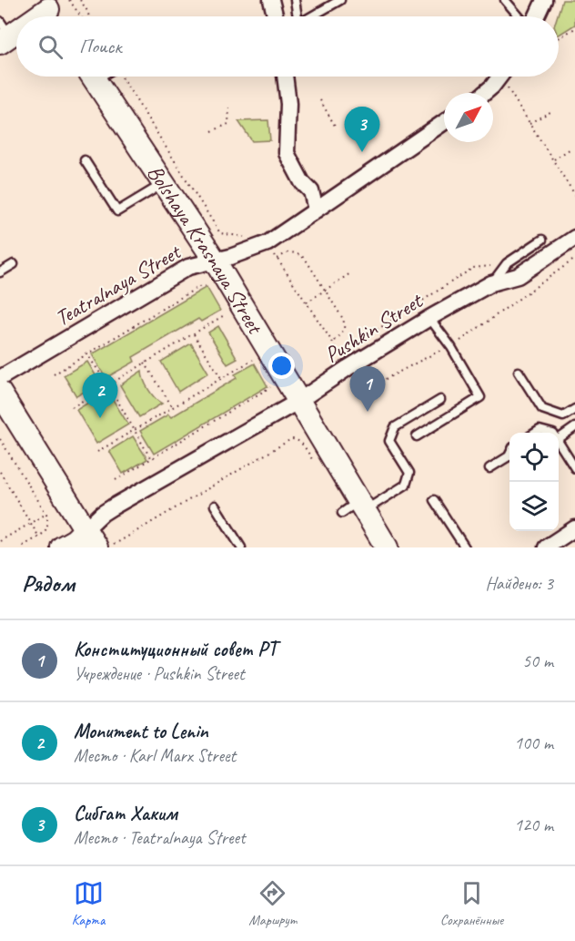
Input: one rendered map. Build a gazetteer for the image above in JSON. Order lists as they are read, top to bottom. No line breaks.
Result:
{"streets":{"street":["Bolshaya Krasnaya Street","Teatralnaya Street","Pushkin Street"]},"crossings":[["Bolshaya Krasnaya Street","Teatralnaya Street"],["Bolshaya Krasnaya Street","Pushkin Street"]],"north":"top right","page":{"search":"Поиск","pins":["3","1","2"],"heading":["Рядом","Найдено: 3"],"list":[{"mark":"1","name":"Конституционный совет РТ","note":"Учреждение · Pushkin Street","value":"50 m"},{"mark":"2","name":"Monument to Lenin","note":"Место · Karl Marx Street","value":"100 m"},{"mark":"3","name":"Сибгат Хаким","note":"Место · Teatralnaya Street","value":"120 m"}],"nav":["Карта","Маршрут","Сохранённые"]}}
